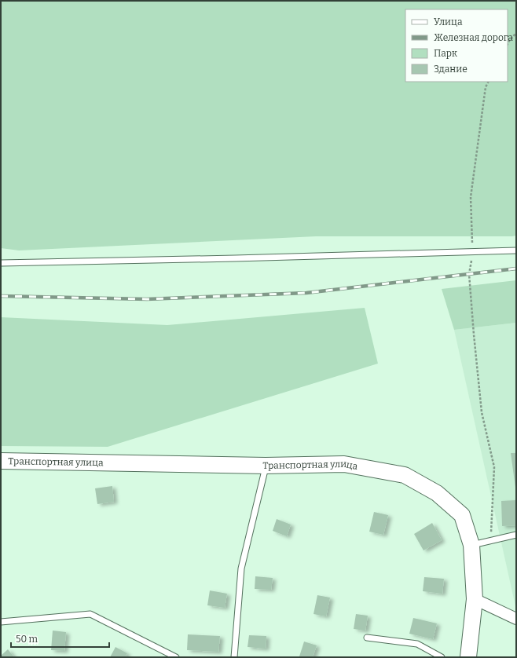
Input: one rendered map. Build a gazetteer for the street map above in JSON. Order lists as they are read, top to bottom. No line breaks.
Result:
{"streets":{"main road":["Транспортная улица"]},"legend":["Улица","Железная дорога","Парк","Здание"],"scale_bar":"50 m"}
